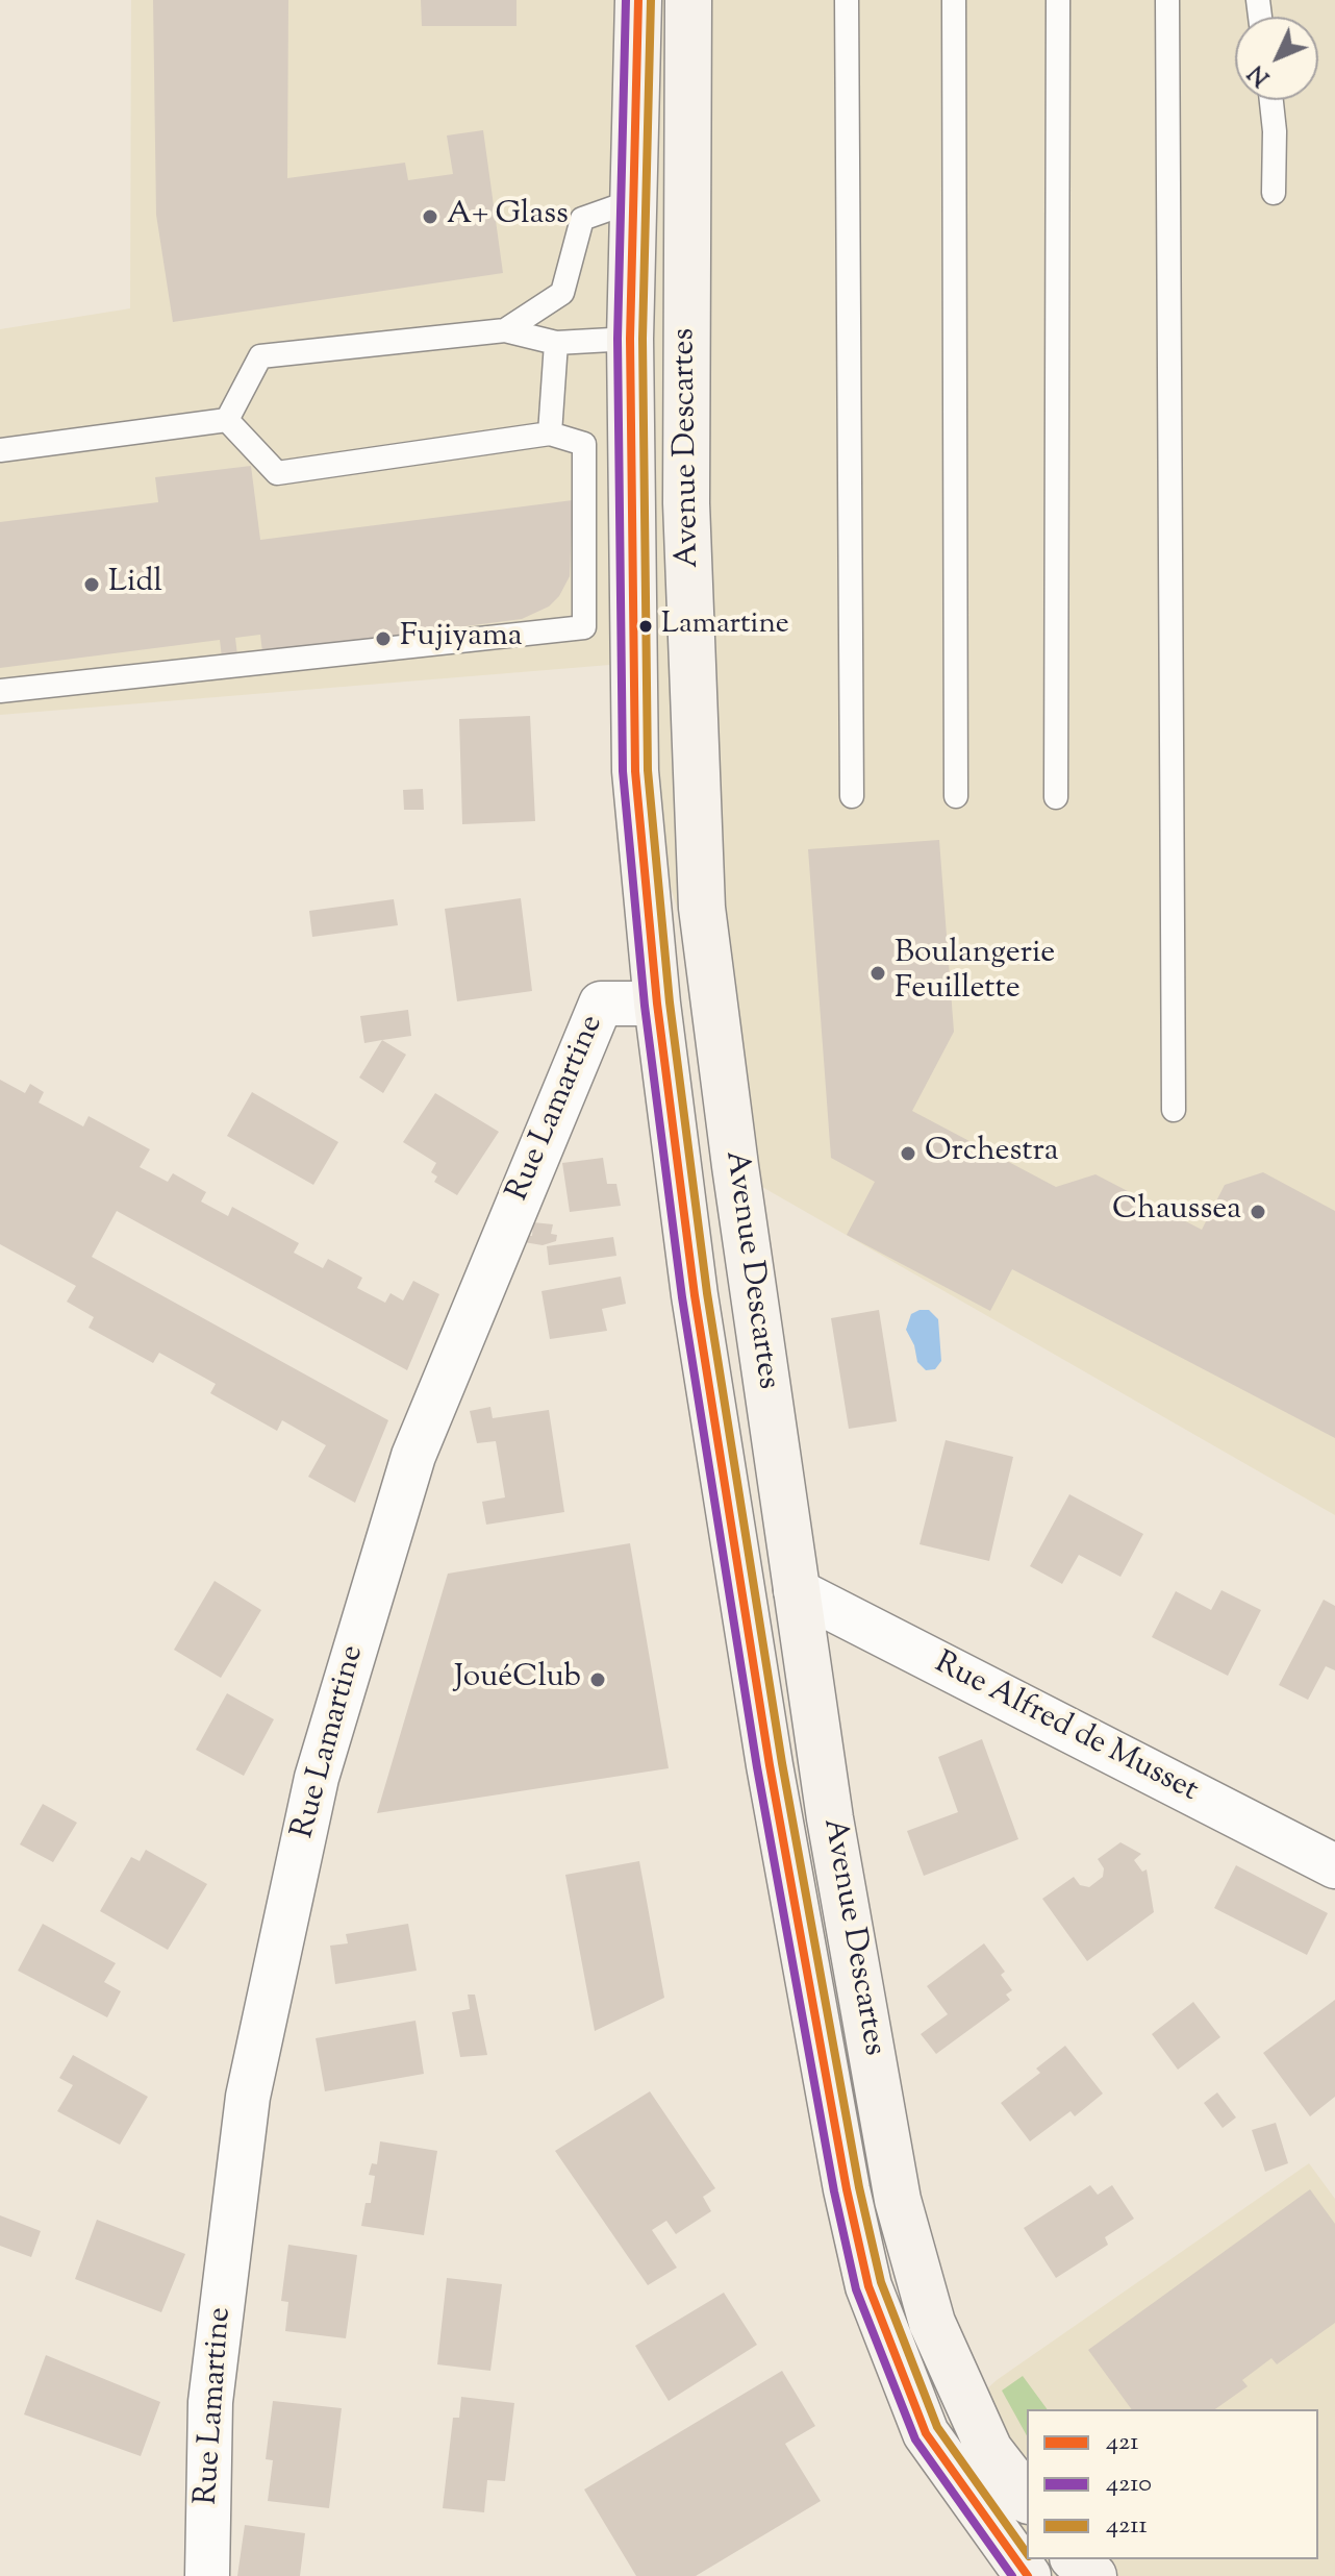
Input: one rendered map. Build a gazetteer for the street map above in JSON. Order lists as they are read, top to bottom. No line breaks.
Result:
{"streets":{"main road":["Avenue Descartes"],"street":["Rue Lamartine","Rue Alfred de Musset"]},"crossings":[["Avenue Descartes","Rue Lamartine"],["Avenue Descartes","Rue Alfred de Musset"]],"places":["A+ Glass","Lidl","Lamartine","Fujiyama","Boulangerie Feuillette","Orchestra","Chaussea","JouéClub"],"lines":["transit line 421","transit line 4210","transit line 4211"],"legend":["421","4210","4211"],"north":"bottom left"}
